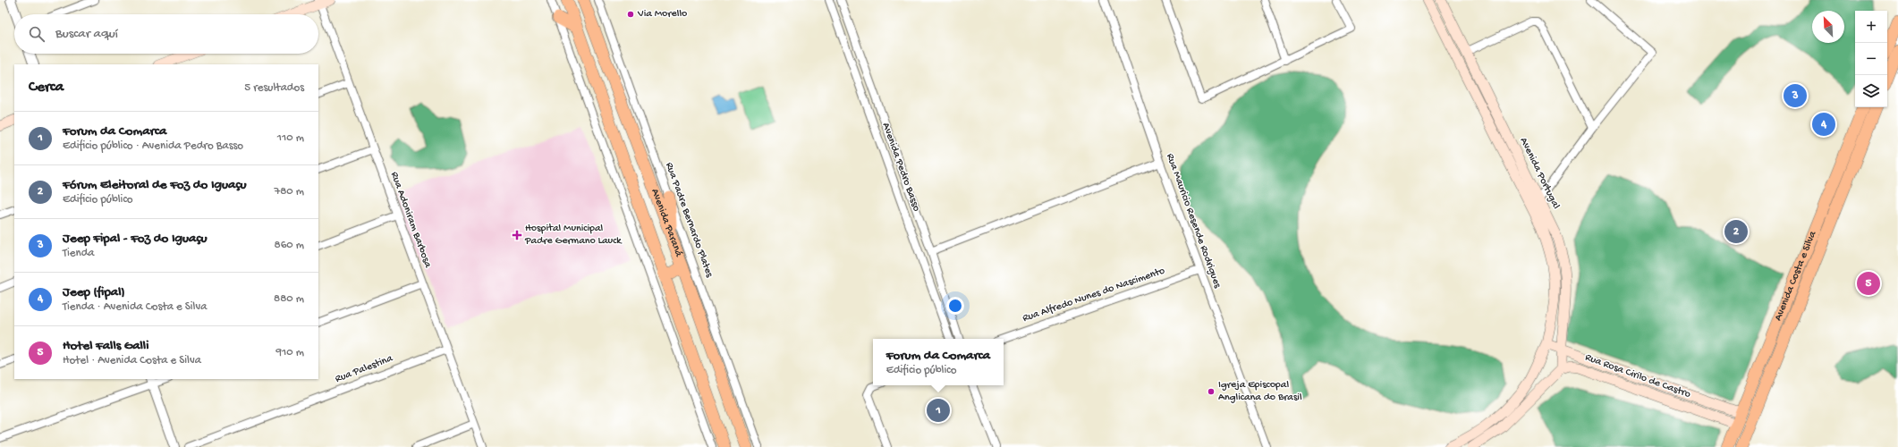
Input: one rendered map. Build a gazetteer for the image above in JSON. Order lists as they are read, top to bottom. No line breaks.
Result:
{"streets":{"main road":["Avenida Portugal","Avenida Paraná","Avenida Costa e Silva","Rua Rosa Cirilo de Castro"],"street":["Avenida Pedro Basso","Rua Adoniram Barbosa","Rua Padre Bernardo Plates","Rua Mauricio Resende Rodrigues","Rua Alfredo Nunes do Nascimento","Rua Palestina"]},"crossings":[["Avenida Portugal","Rua Rosa Cirilo de Castro"],["Rua Adoniram Barbosa","Rua Palestina"],["Rua Mauricio Resende Rodrigues","Rua Alfredo Nunes do Nascimento"],["Avenida Costa e Silva","Rua Rosa Cirilo de Castro"]],"places":{"other":["Via Morello","Igreja Episcopal Anglicana do Brasil"],"health":["Hospital Municipal Padre Germano Lauck"]},"north":"top left","page":{"map_buttons":["+","−"],"search":"Buscar aquí","heading":["Cerca","5 resultados"],"pins":["3","4","2","5","1"],"list":[{"mark":"1","name":"Forum da Comarca","note":"Edificio público · Avenida Pedro Basso","value":"110 m"},{"mark":"2","name":"Fórum Eleitoral de Foz do Iguaçu","note":"Edificio público","value":"780 m"},{"mark":"3","name":"Jeep Fipal - Foz do Iguaçu","note":"Tienda","value":"860 m"},{"mark":"4","name":"Jeep (fipal)","note":"Tienda · Avenida Costa e Silva","value":"880 m"},{"mark":"5","name":"Hotel Falls Galli","note":"Hotel · Avenida Costa e Silva","value":"910 m"}],"popup":["Forum da Comarca","Edificio público"]}}
